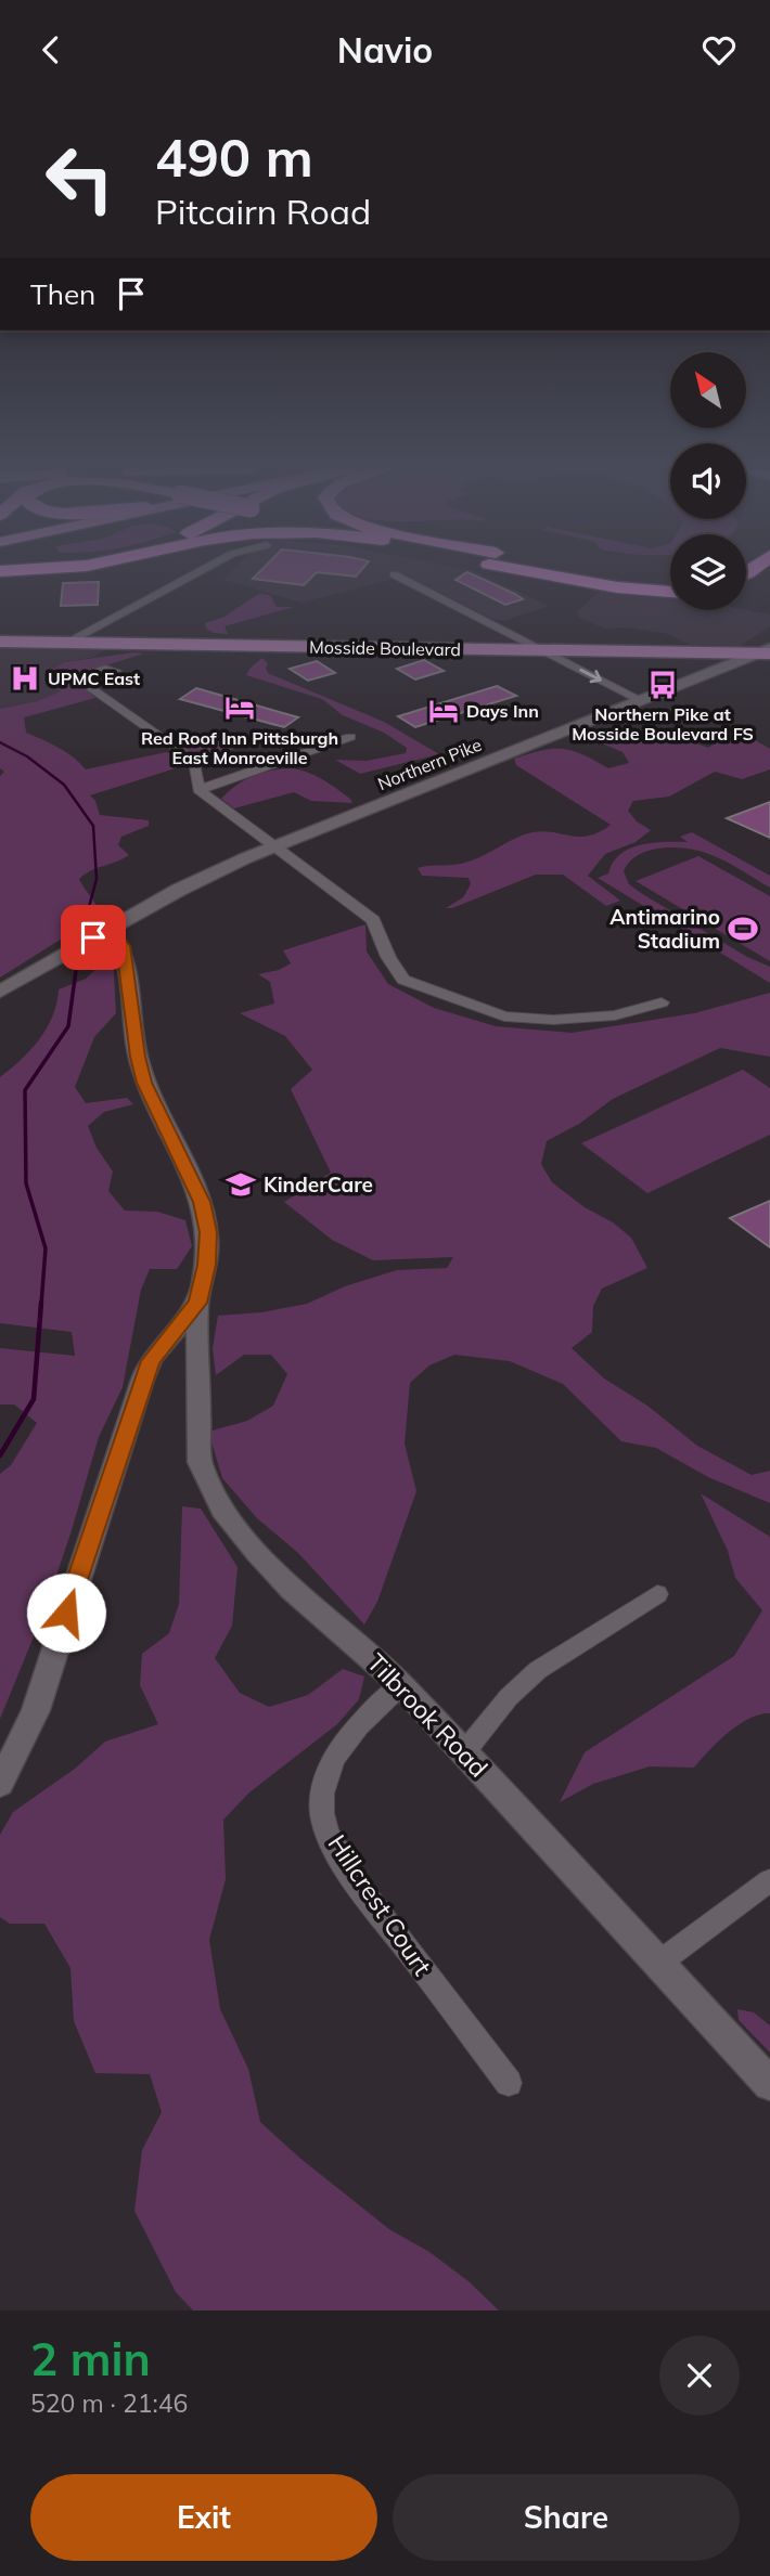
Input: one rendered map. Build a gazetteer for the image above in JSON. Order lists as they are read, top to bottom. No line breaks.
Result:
{"streets":{"main road":["Mosside Boulevard","Northern Pike"],"street":["Tilbrook Road","Hillcrest Court"]},"crossings":[["Mosside Boulevard","Northern Pike"],["Tilbrook Road","Hillcrest Court"]],"places":{"hospital":["UPMC East"],"bus stop":["Northern Pike at Mosside Boulevard FS"],"hotel":["Red Roof Inn Pittsburgh East Monroeville","Days Inn"],"sports":["Antimarino Stadium"],"school or university":["KinderCare"]},"north":"top left","page":{"header":"Navio","turn":["490 m","Pitcairn Road"],"then":"Then","heading":["2 min","520 m · 21:46"],"buttons":["Exit","Share"]}}
